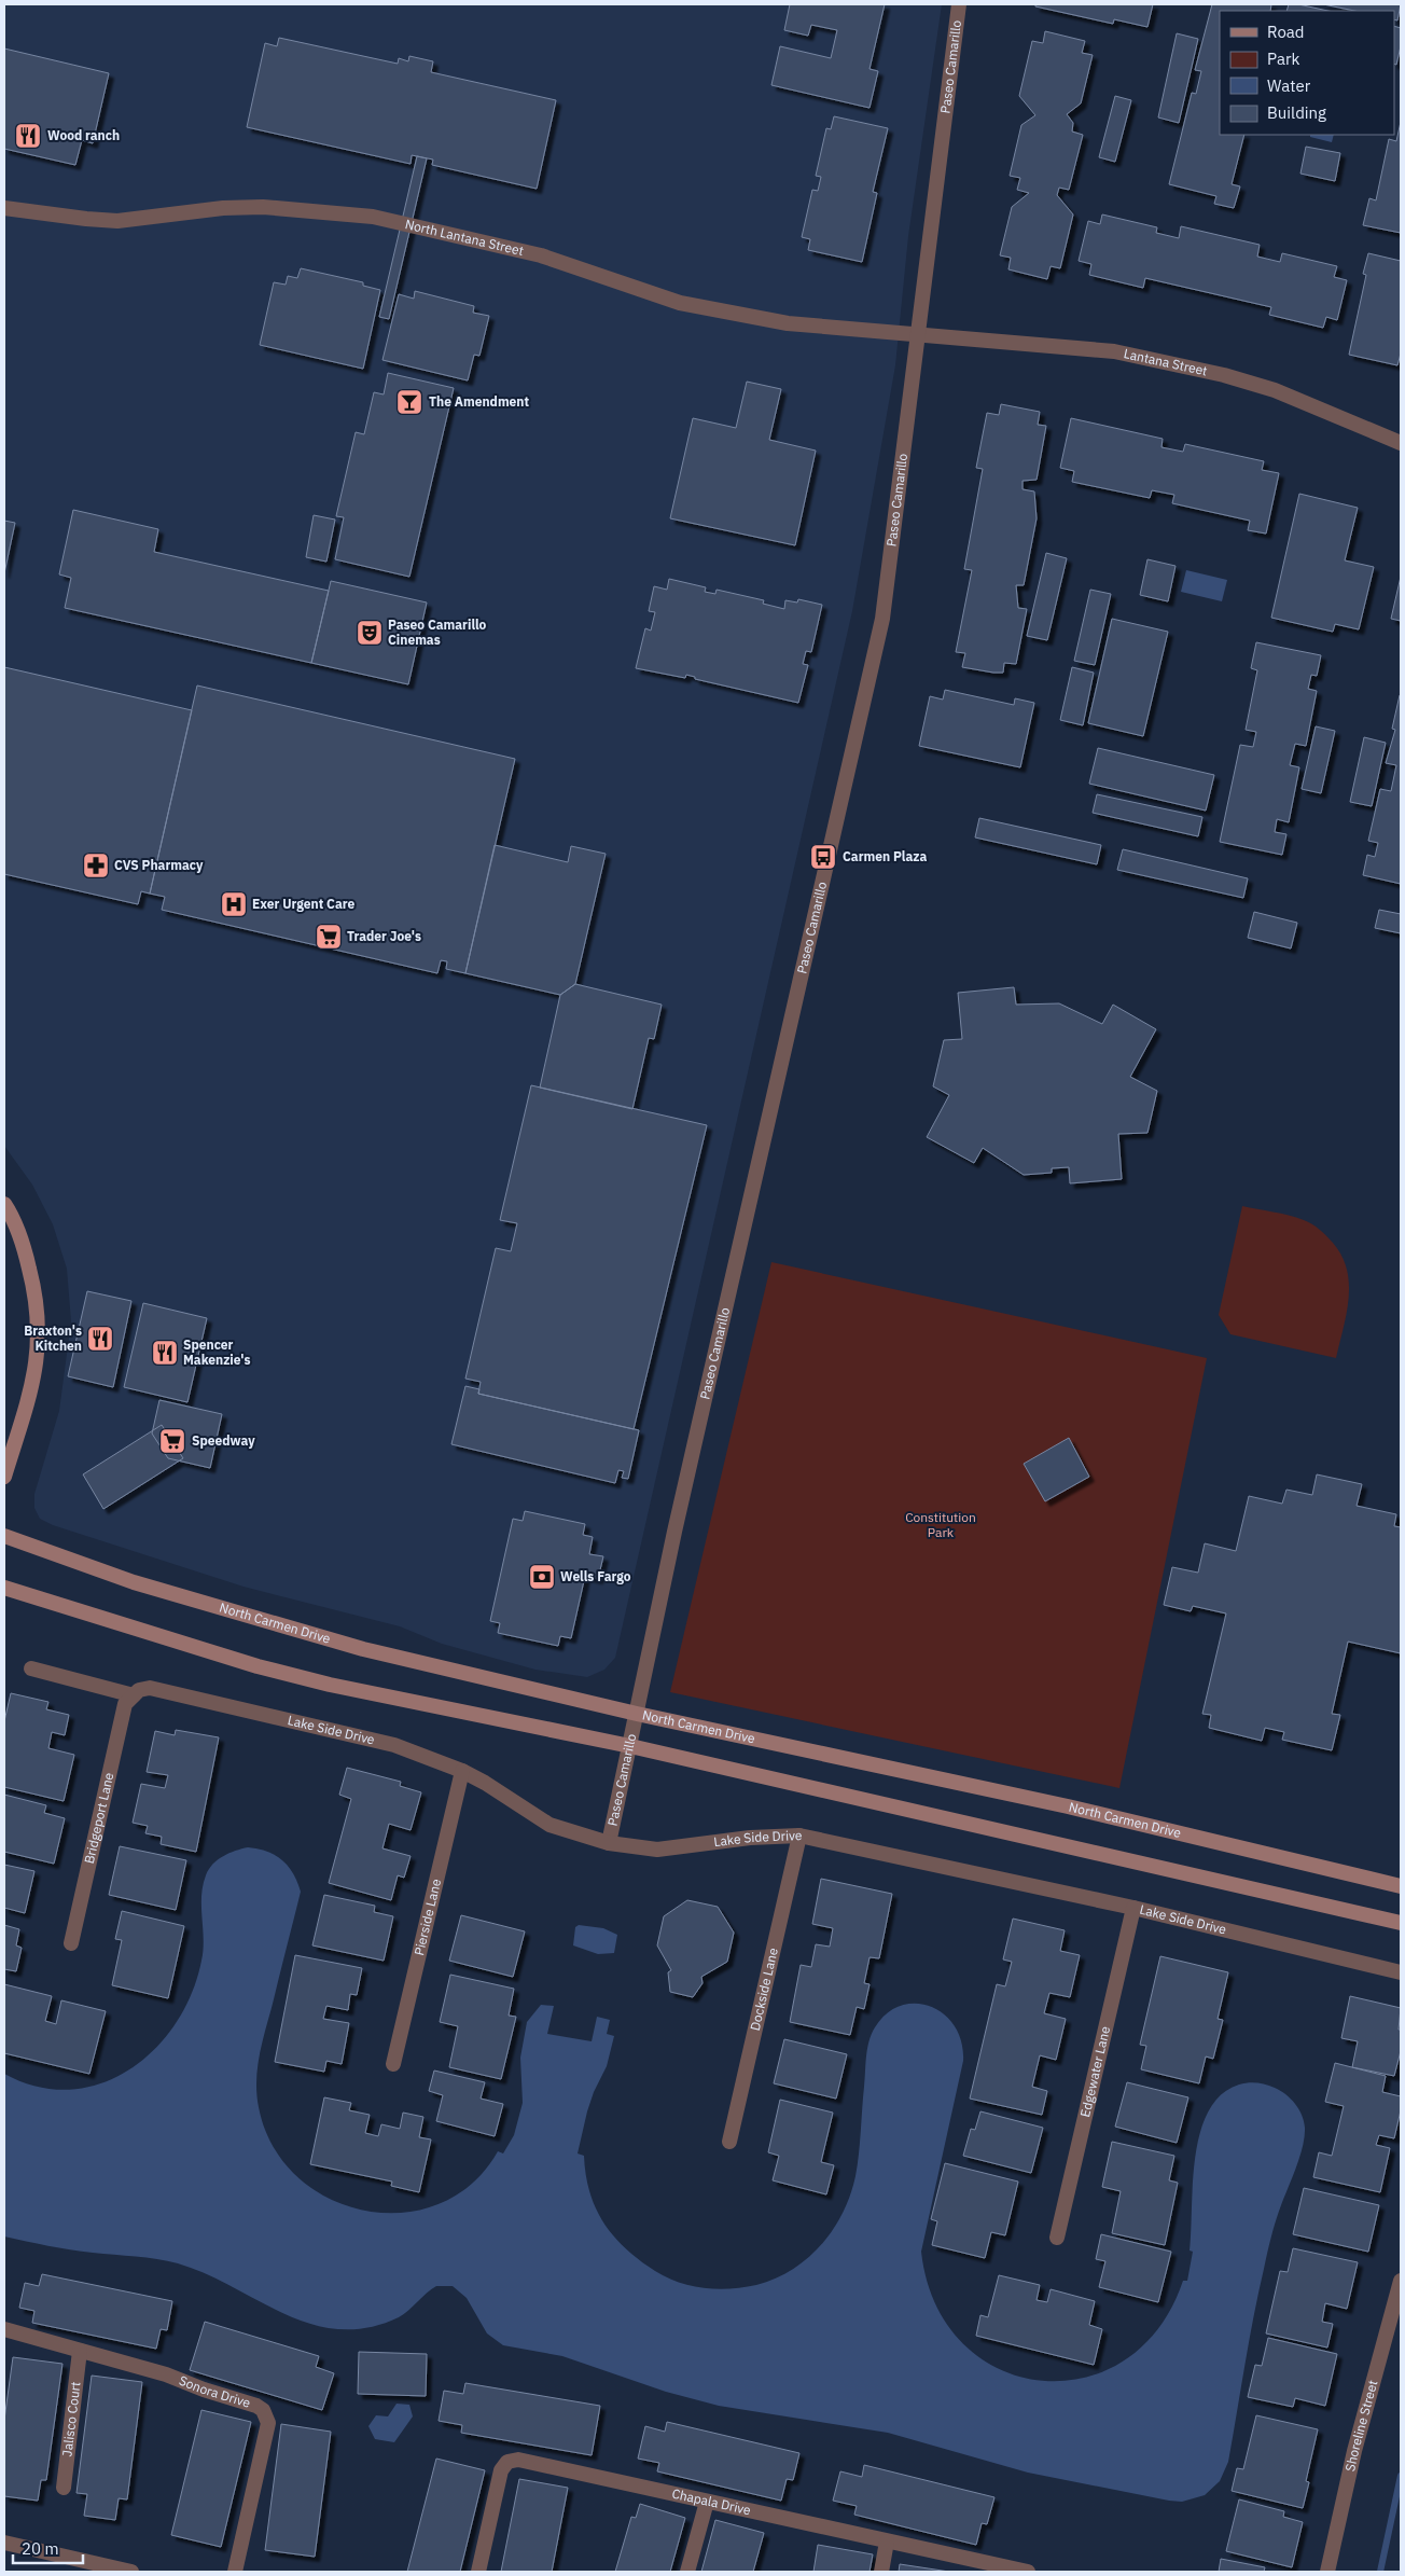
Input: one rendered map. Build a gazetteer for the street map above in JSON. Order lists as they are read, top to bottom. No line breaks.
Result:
{"streets":{"main road":["North Carmen Drive"],"street":["Paseo Camarillo","North Lantana Street","Lantana Street","Lake Side Drive","Bridgeport Lane","Pierside Lane","Dockside Lane","Edgewater Lane","Sonora Drive","Jalisco Court","Shoreline Street","Chapala Drive"]},"crossings":[["Paseo Camarillo","North Lantana Street"],["Paseo Camarillo","Lantana Street"],["Paseo Camarillo","North Carmen Drive"],["Paseo Camarillo","Lake Side Drive"],["North Lantana Street","Lantana Street"],["Lake Side Drive","Bridgeport Lane"],["Lake Side Drive","Pierside Lane"],["Lake Side Drive","Dockside Lane"],["Lake Side Drive","Edgewater Lane"],["Sonora Drive","Jalisco Court"]],"parks":["Constitution Park"],"places":{"restaurant":["Wood ranch","Braxton's Kitchen","Spencer Makenzie's"],"bar":["The Amendment"],"theatre":["Paseo Camarillo Cinemas"],"bus stop":["Carmen Plaza"],"pharmacy":["CVS Pharmacy"],"hospital":["Exer Urgent Care"],"supermarket":["Trader Joe's","Speedway"],"bank":["Wells Fargo"]},"legend":["Road","Park","Water","Building"],"scale_bar":"20 m"}
